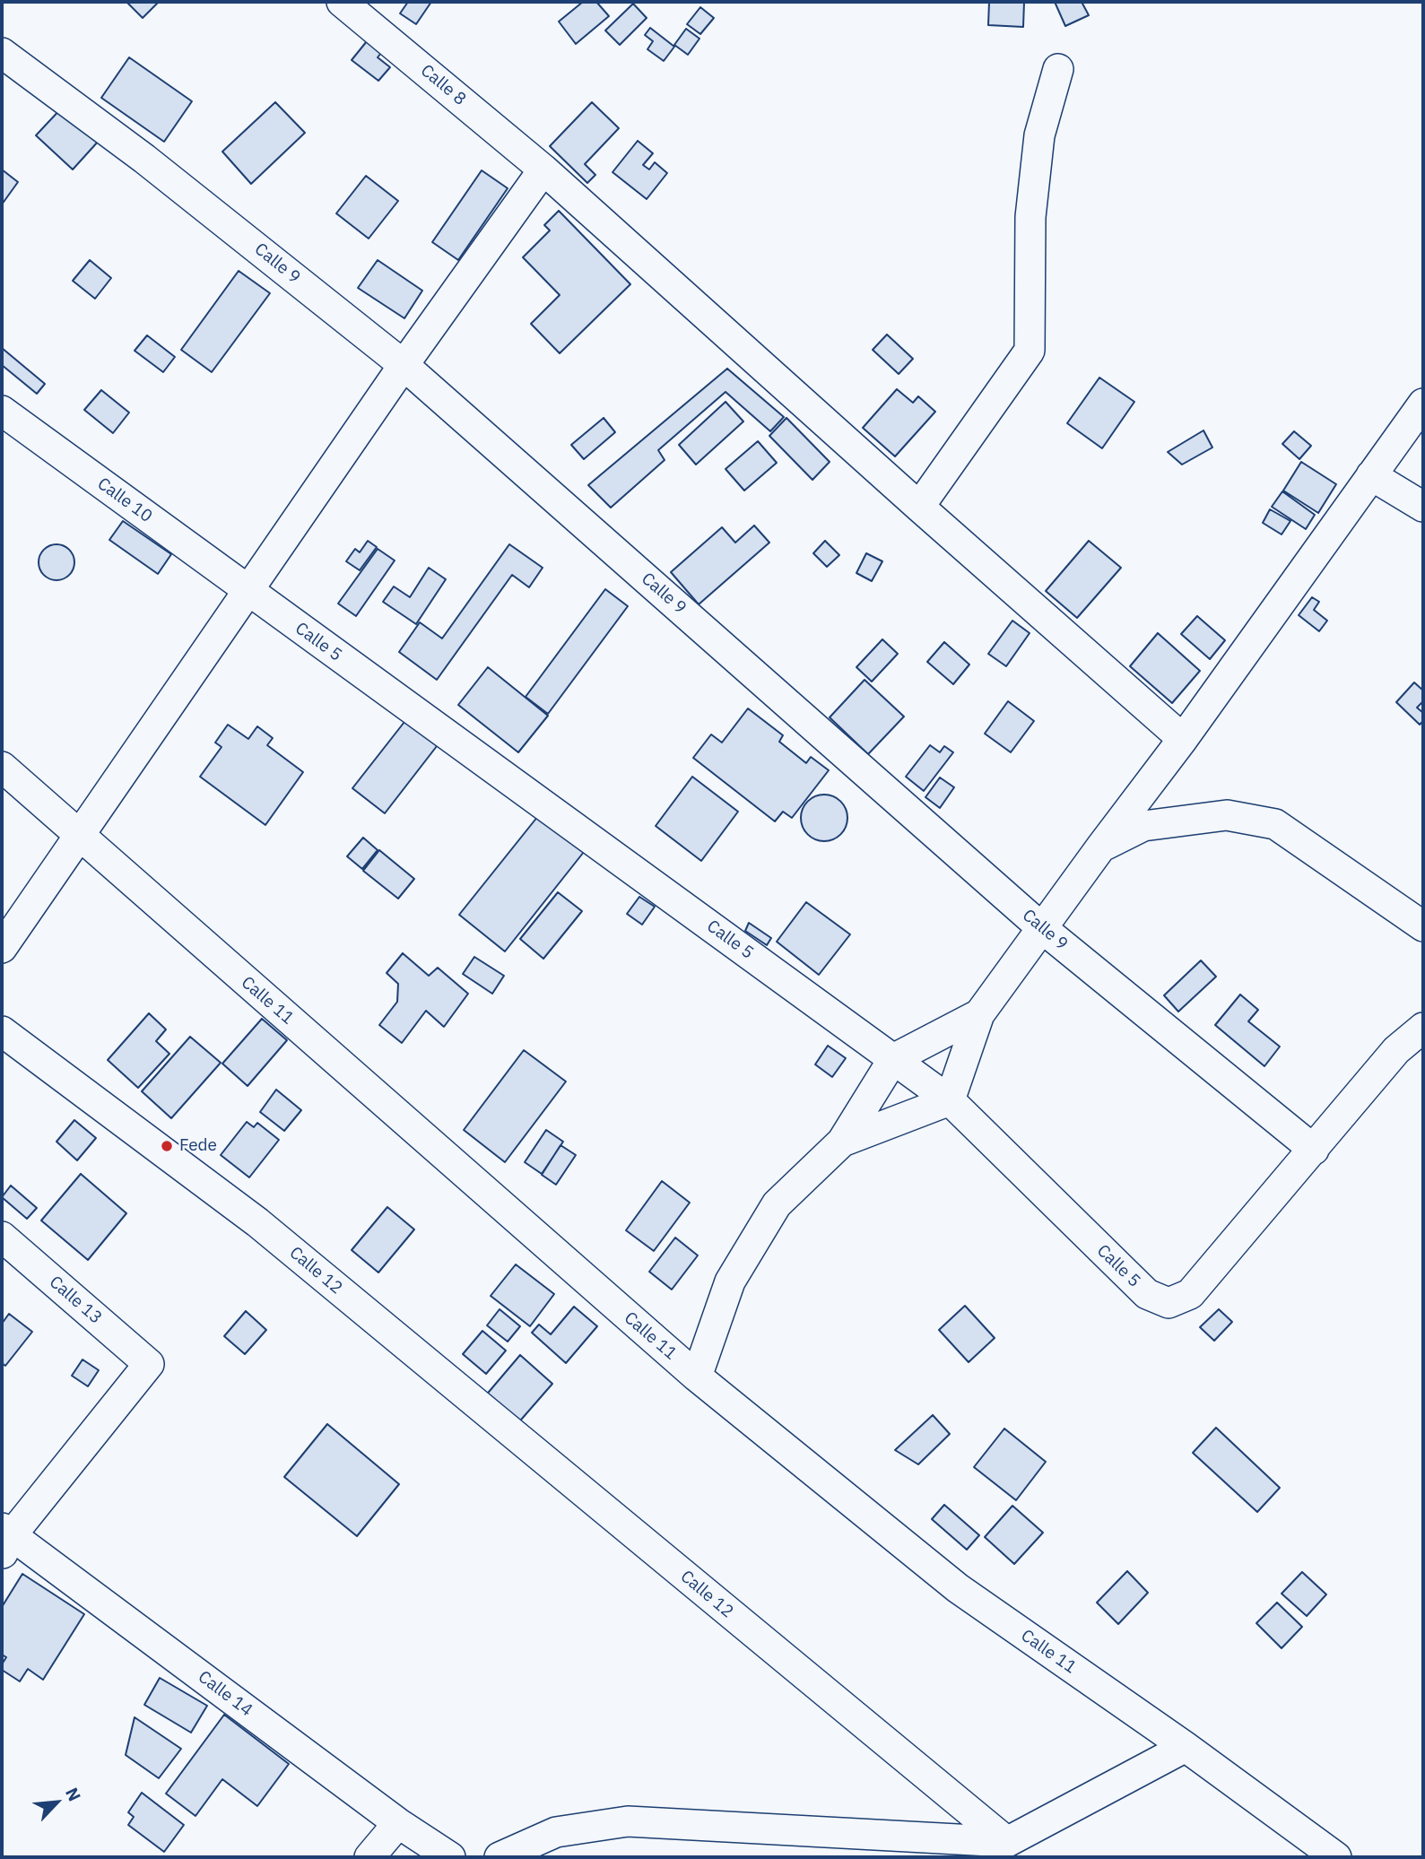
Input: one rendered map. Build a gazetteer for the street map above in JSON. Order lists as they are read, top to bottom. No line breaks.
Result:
{"streets":{"street":["Calle 8","Calle 9","Calle 10","Calle 5","Calle 11","Calle 12","Calle 13","Calle 14"]},"crossings":[["Calle 9","Calle 5"],["Calle 10","Calle 5"],["Calle 13","Calle 14"]],"places":["Fede"],"north":"top right"}
